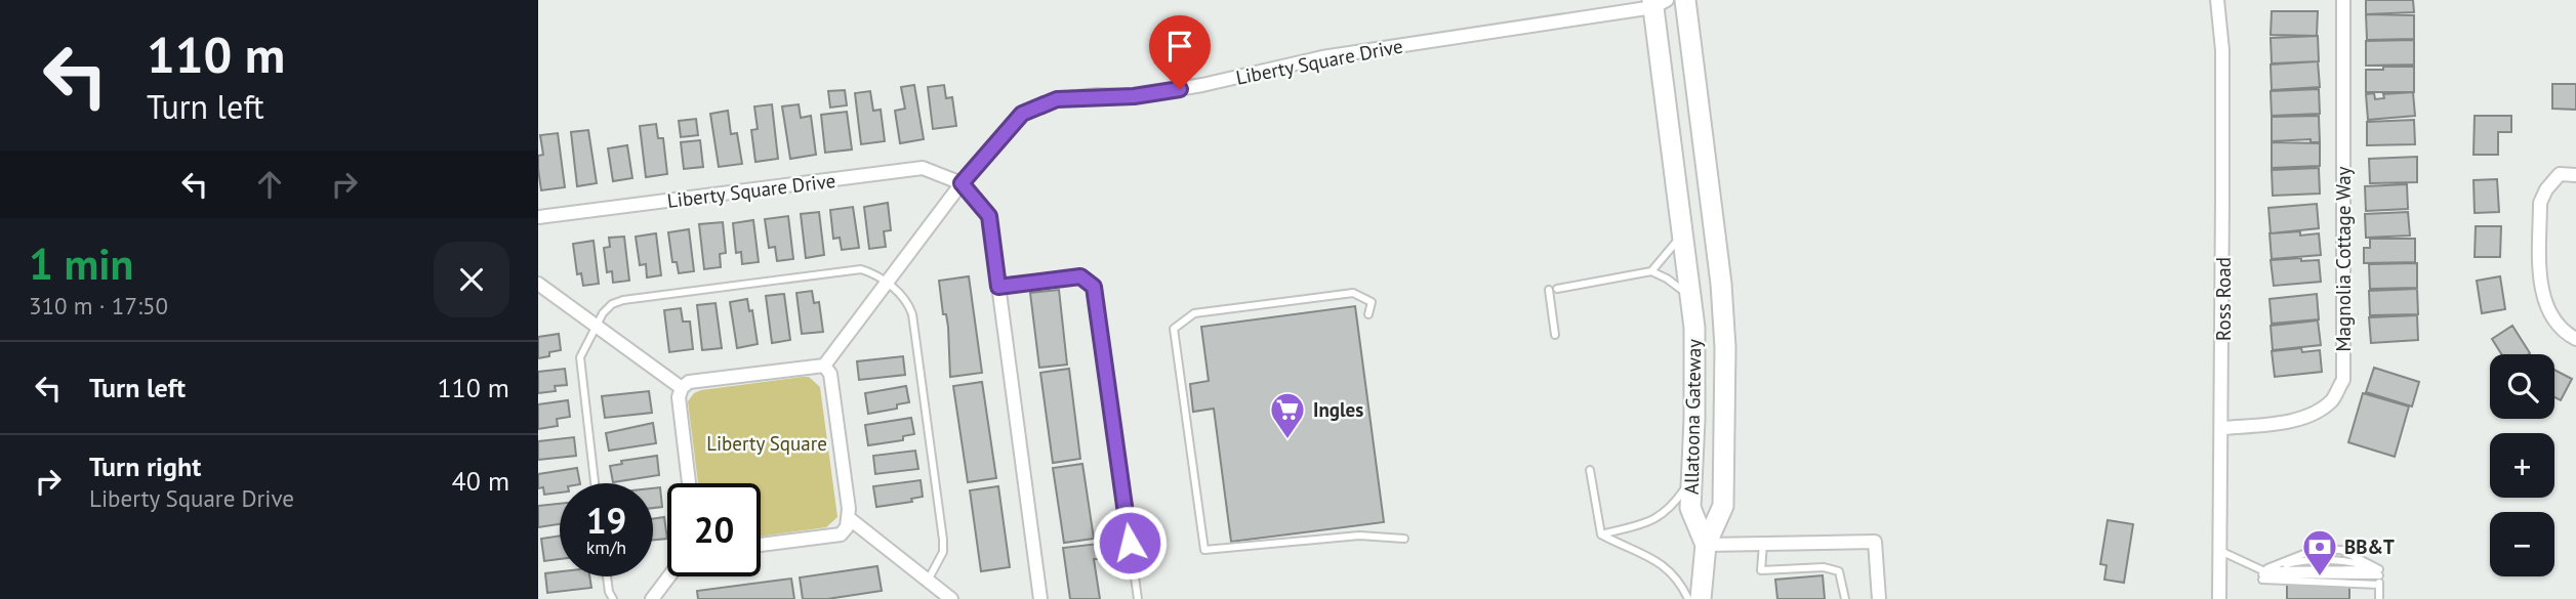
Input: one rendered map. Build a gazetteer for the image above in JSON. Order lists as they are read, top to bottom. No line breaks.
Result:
{"streets":{"main road":["Allatoona Gateway"],"street":["Liberty Square Drive","Magnolia Cottage Way","Ross Road"]},"crossings":[["Liberty Square Drive","Allatoona Gateway"],["Magnolia Cottage Way","Ross Road"]],"parks":["Liberty Square"],"places":{"supermarket":["Ingles"],"bank":["BB&T"]},"page":{"turn":["110 m","Turn left"],"heading":["1 min","310 m · 17:50"],"list":[{"name":"Turn left","value":"110 m"},{"name":"Turn right","note":"Liberty Square Drive","value":"40 m"}],"map_buttons":["+","−"],"speed":"19 km/h","limit":"20"}}
